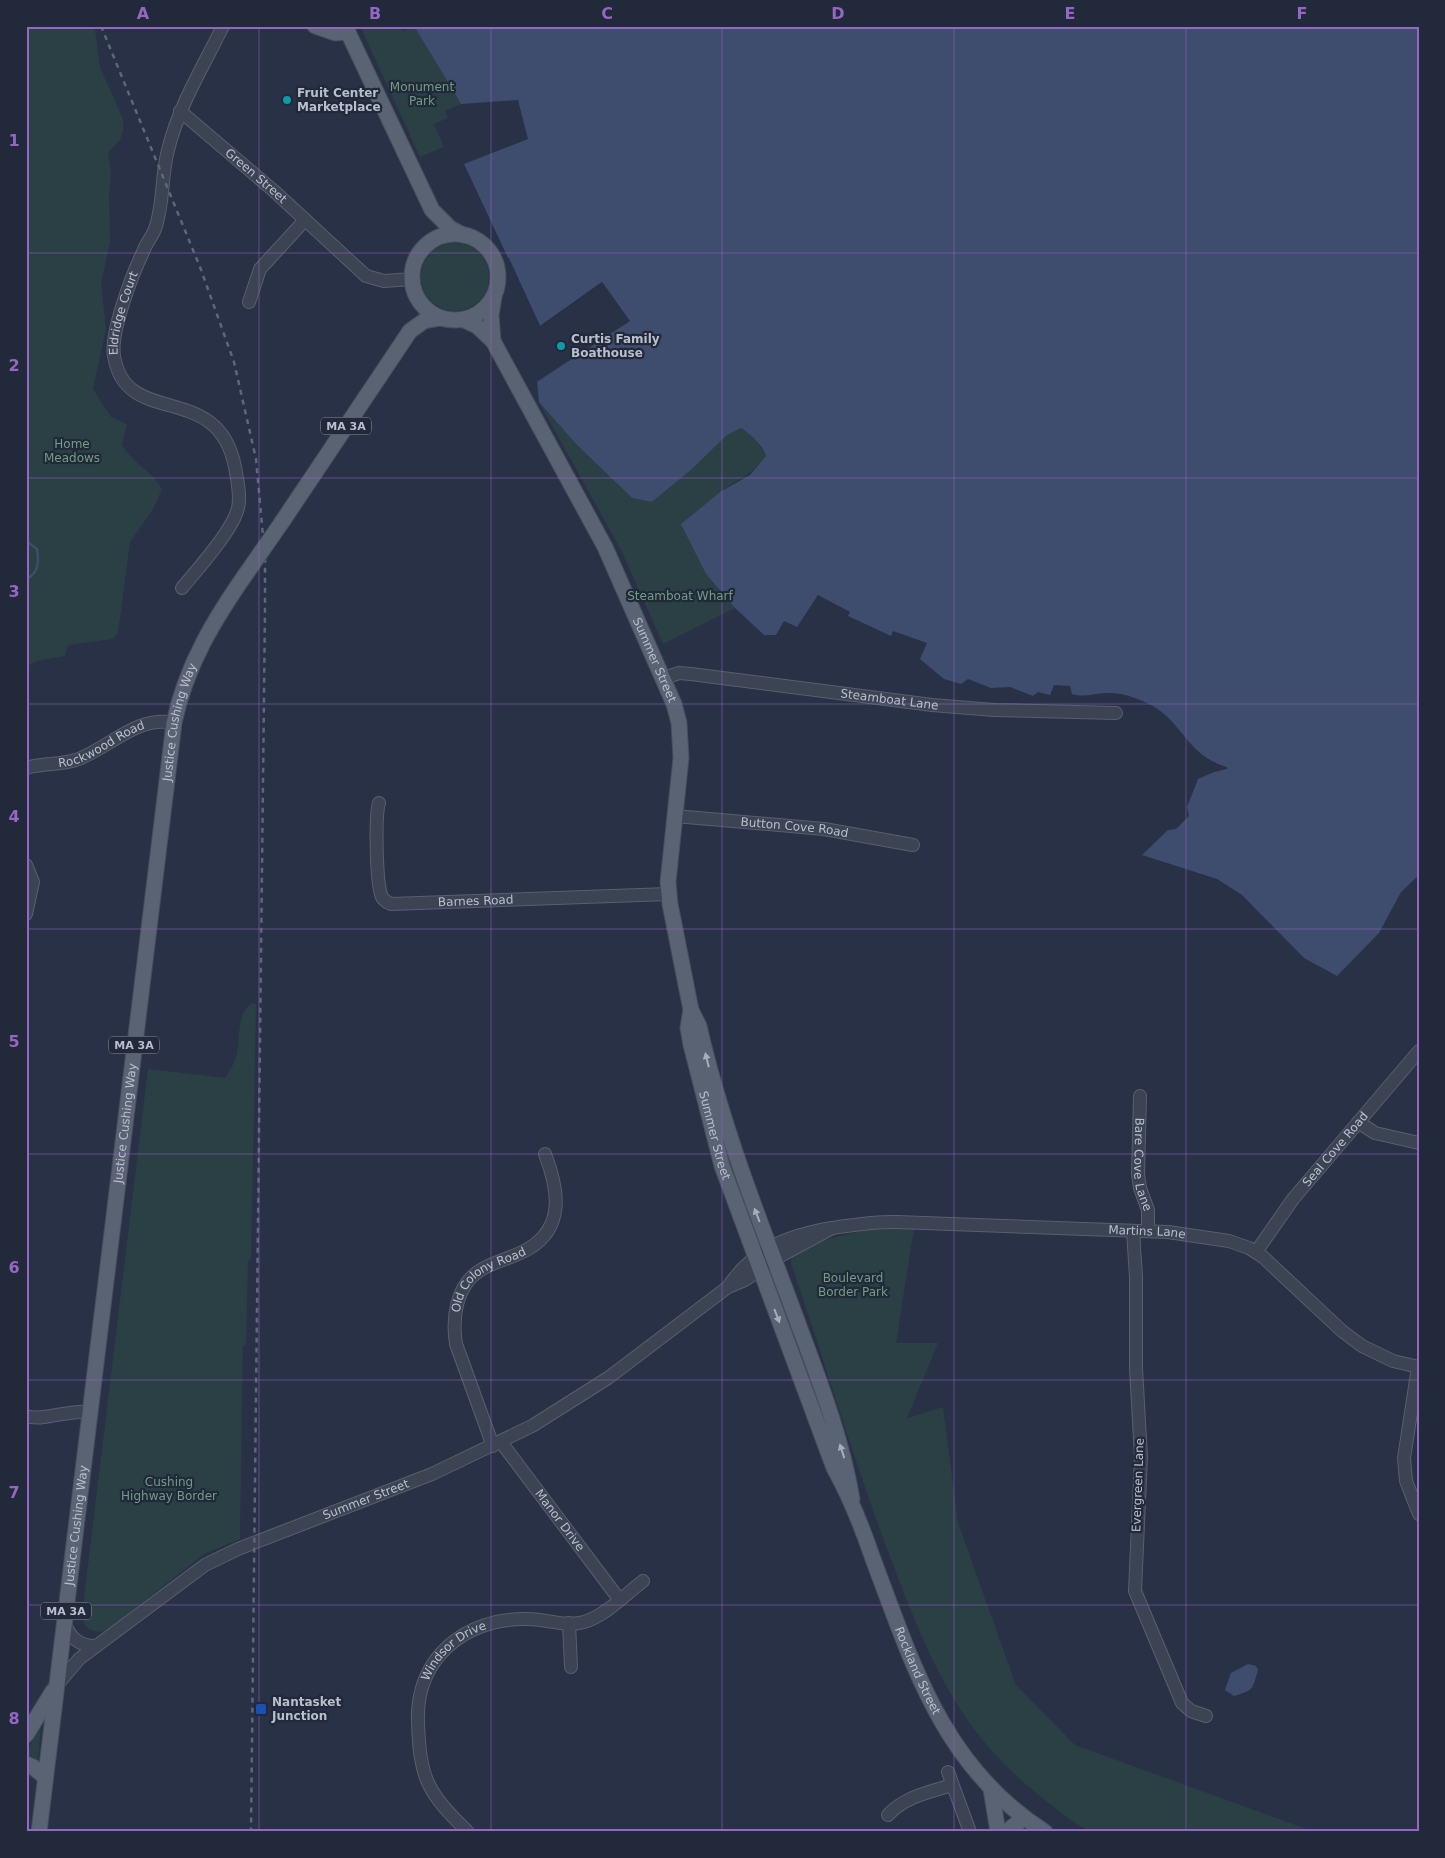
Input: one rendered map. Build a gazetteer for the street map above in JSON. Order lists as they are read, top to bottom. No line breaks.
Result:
{"streets":{"main road":["MA 3A","Summer Street","Justice Cushing Way","Rockland Street"],"street":["Green Street","Eldridge Court","Steamboat Lane","Rockwood Road","Button Cove Road","Barnes Road","Seal Cove Road","Bare Cove Lane","Martins Lane","Old Colony Road","Evergreen Lane","Manor Drive","Windsor Drive"]},"crossings":[["Green Street","Eldridge Court"],["Green Street","MA 3A"],["Green Street","Summer Street"],["Green Street","Justice Cushing Way"],["MA 3A","Summer Street"],["MA 3A","Justice Cushing Way"],["Summer Street","Steamboat Lane"],["Summer Street","Justice Cushing Way"],["Summer Street","Button Cove Road"],["Summer Street","Barnes Road"],["Summer Street","Martins Lane"],["Summer Street","Old Colony Road"],["Summer Street","Manor Drive"],["Summer Street","Rockland Street"],["Justice Cushing Way","Rockwood Road"],["Seal Cove Road","Martins Lane"],["Bare Cove Lane","Martins Lane"],["Martins Lane","Evergreen Lane"],["Martins Lane","Rockland Street"],["Old Colony Road","Manor Drive"],["Manor Drive","Windsor Drive"]],"parks":["Monument Park","Home Meadows","Steamboat Wharf","Boulevard Border Park","Cushing Highway Border"],"places":{"other":["Fruit Center Marketplace","Curtis Family Boathouse"],"transit":["Nantasket Junction"]},"grid":{"columns":["A","B","C","D","E","F"],"rows":["1","2","3","4","5","6","7","8"]}}
